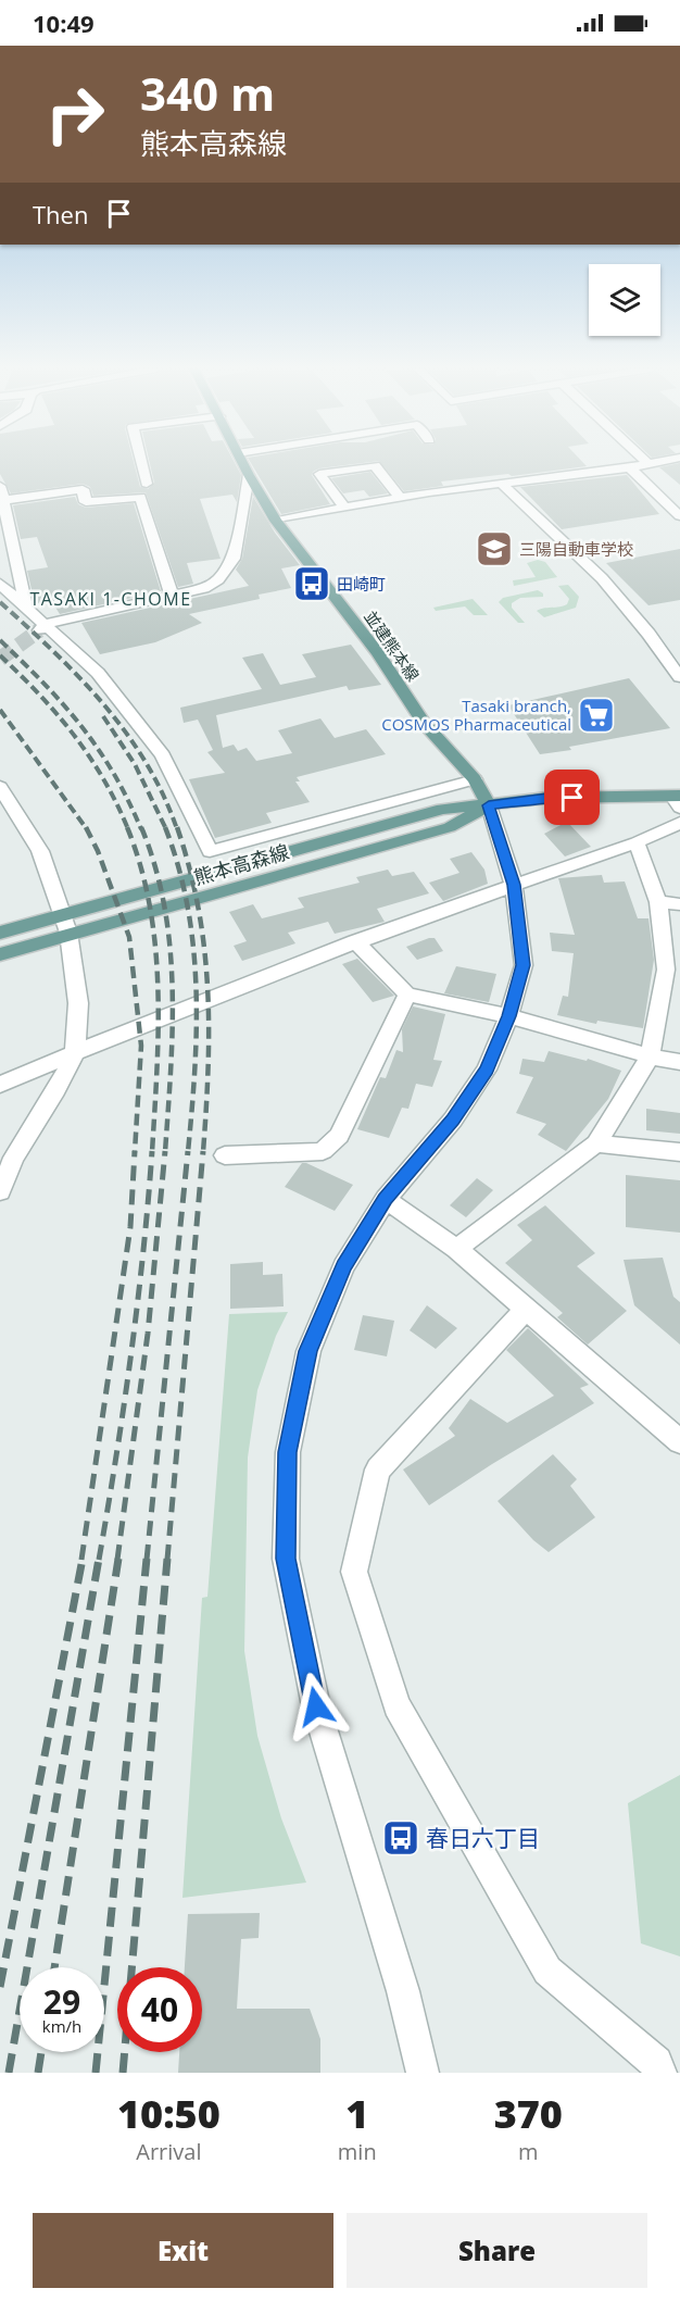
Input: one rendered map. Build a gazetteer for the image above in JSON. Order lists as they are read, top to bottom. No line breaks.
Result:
{"streets":{"main road":["並建熊本線","熊本高森線"]},"crossings":[["並建熊本線","熊本高森線"]],"districts":["TASAKI 1-CHOME"],"places":{"school or university":["三陽自動車学校"],"bus stop":["田崎町","春日六丁目"],"supermarket":["Tasaki branch, COSMOS Pharmaceutical"]},"page":{"status":"10:49","turn":["340 m","熊本高森線"],"then":"Then","speed":"29 km/h","limit":"40","eta":["10:50","Arrival","1","min","370","m"],"buttons":["Exit","Share"]}}
